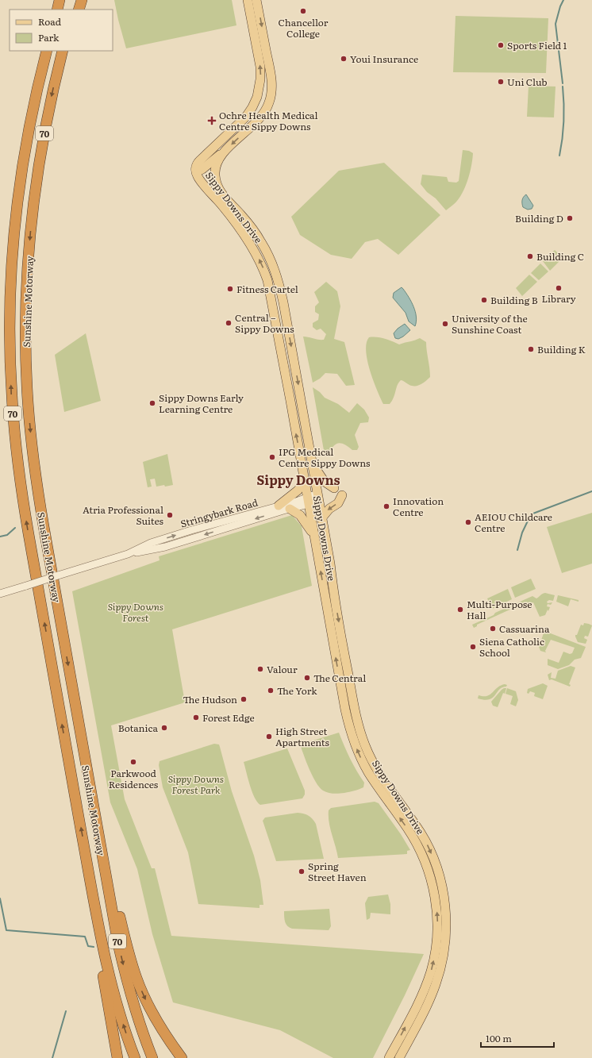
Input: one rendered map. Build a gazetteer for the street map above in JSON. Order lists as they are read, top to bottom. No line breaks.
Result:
{"streets":{"highway":["70","Sunshine Motorway"],"main road":["Sippy Downs Drive"],"street":["Stringybark Road"]},"crossings":[["Sippy Downs Drive","Stringybark Road"]],"districts":["Sippy Downs"],"parks":["Sippy Downs Forest","Sippy Downs Forest Park"],"places":{"other":["Chancellor College","Sports Field 1","Youi Insurance","Uni Club","Building D","Building C","Library","Fitness Cartel","Building B","Central – Sippy Downs","University of the Sunshine Coast","Building K","Sippy Downs Early Learning Centre","IPG Medical Centre Sippy Downs","Innovation Centre","Atria Professional Suites","AEIOU Childcare Centre","Multi-Purpose Hall","Cassuarina","Siena Catholic School","Valour","The Central","The York","The Hudson","Forest Edge","Botanica","High Street Apartments","Parkwood Residences","Spring Street Haven"],"health":["Ochre Health Medical Centre Sippy Downs"]},"legend":["Road","Park"],"scale_bar":"100 m"}
